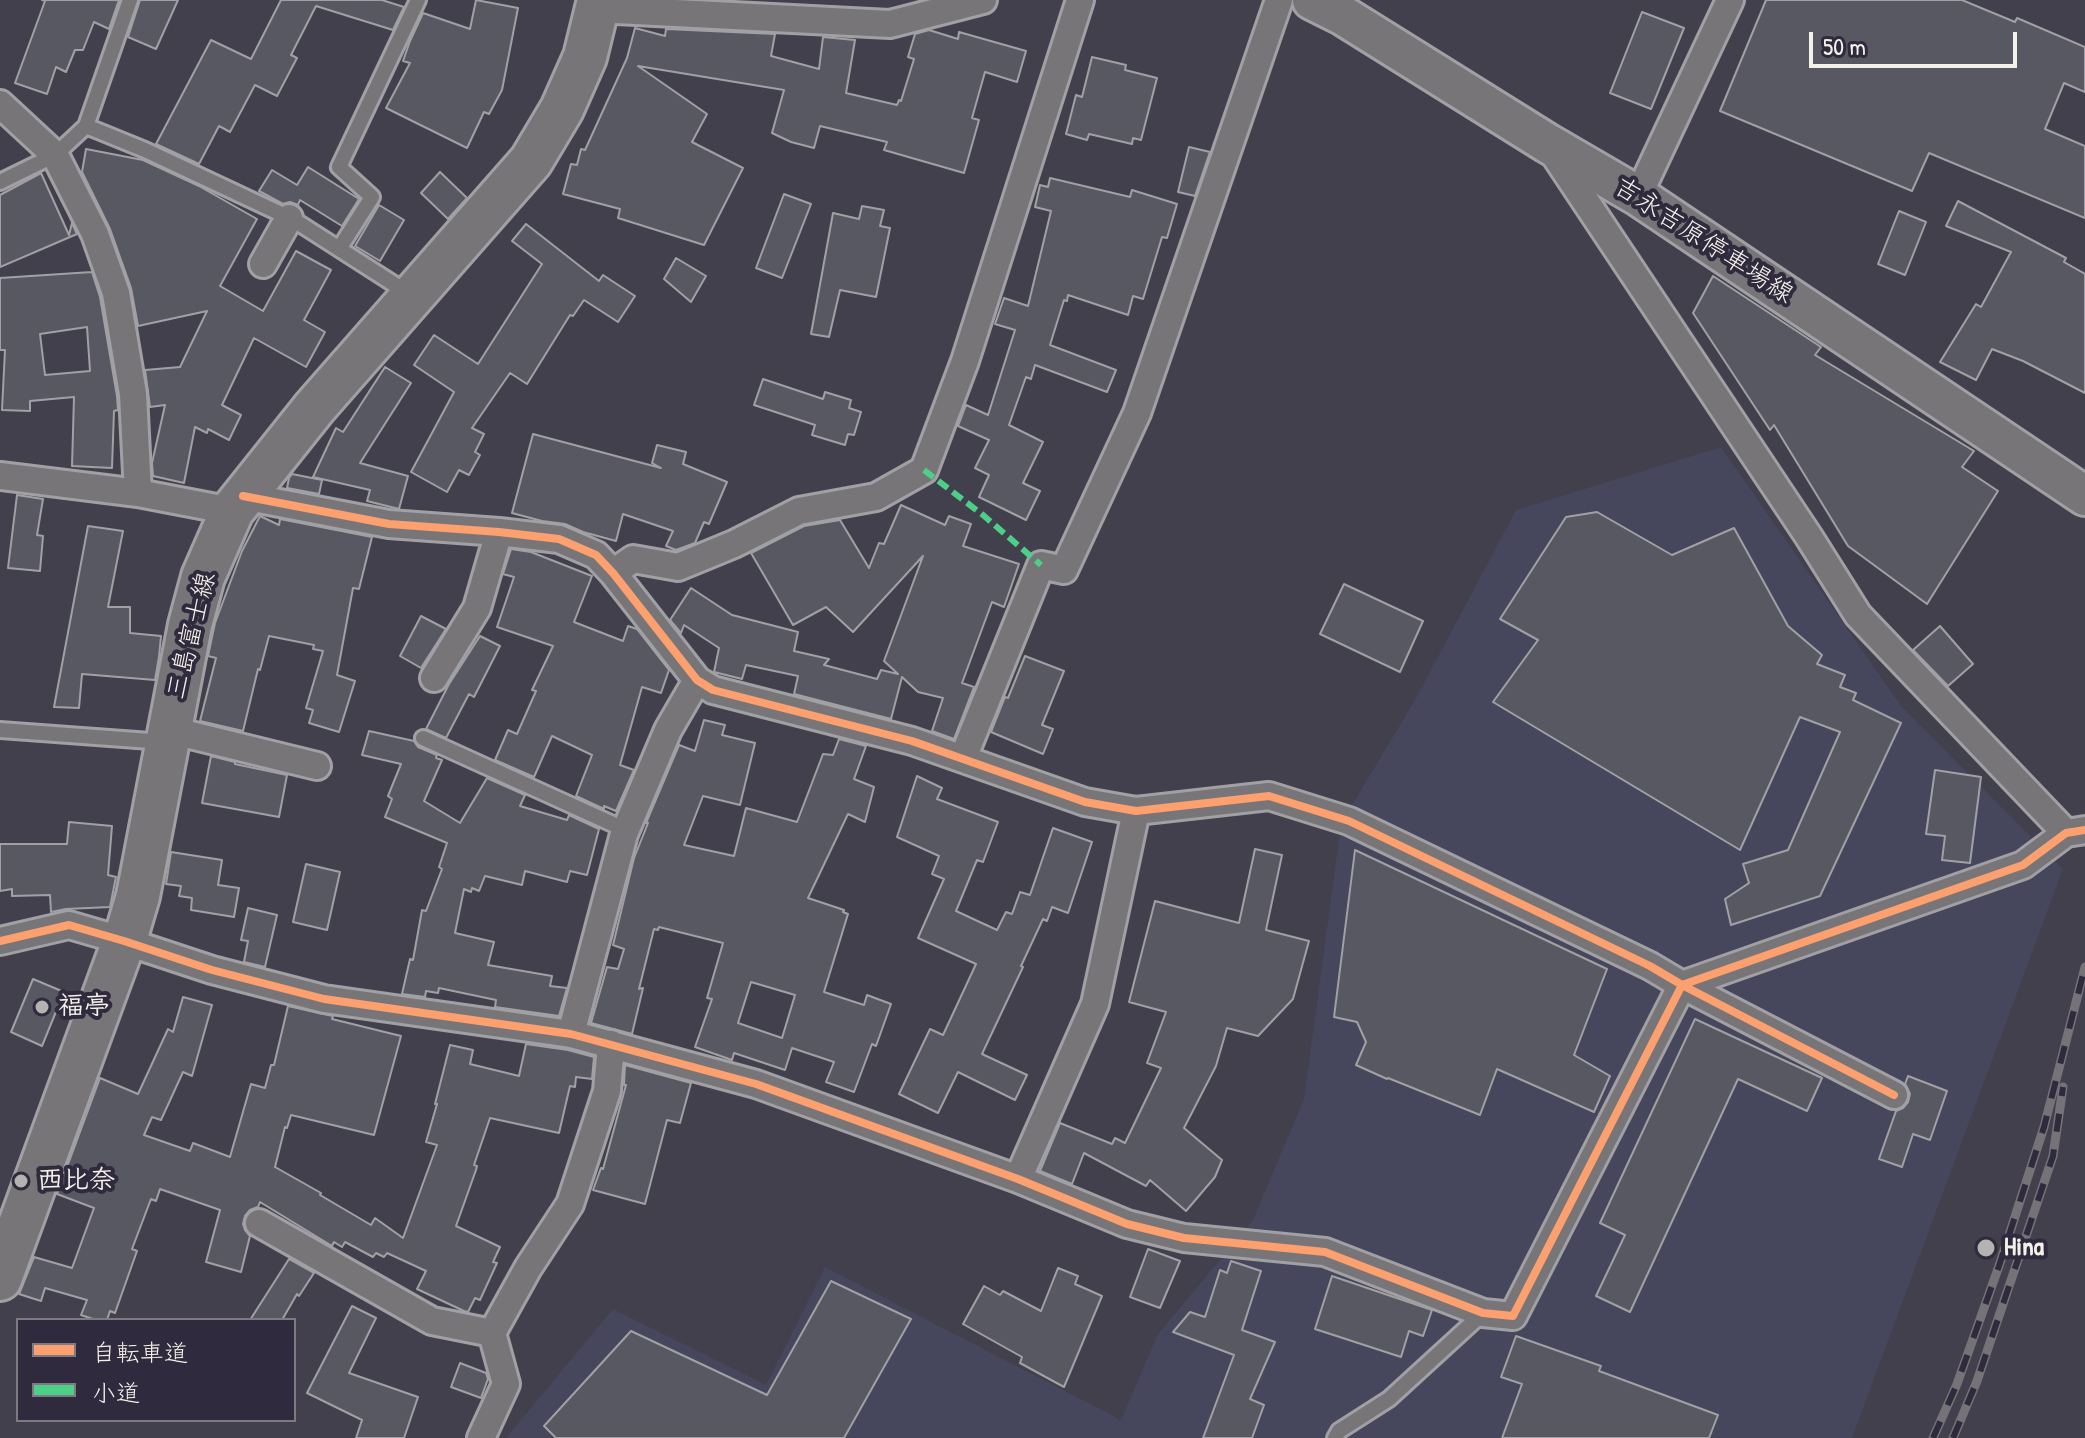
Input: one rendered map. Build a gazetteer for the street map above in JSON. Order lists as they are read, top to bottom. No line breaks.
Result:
{"streets":{"main road":["吉永吉原停車場線","三島富士線"]},"places":["福亭","西比奈","Hina"],"legend":["自転車道","小道"],"scale_bar":"50 m"}
